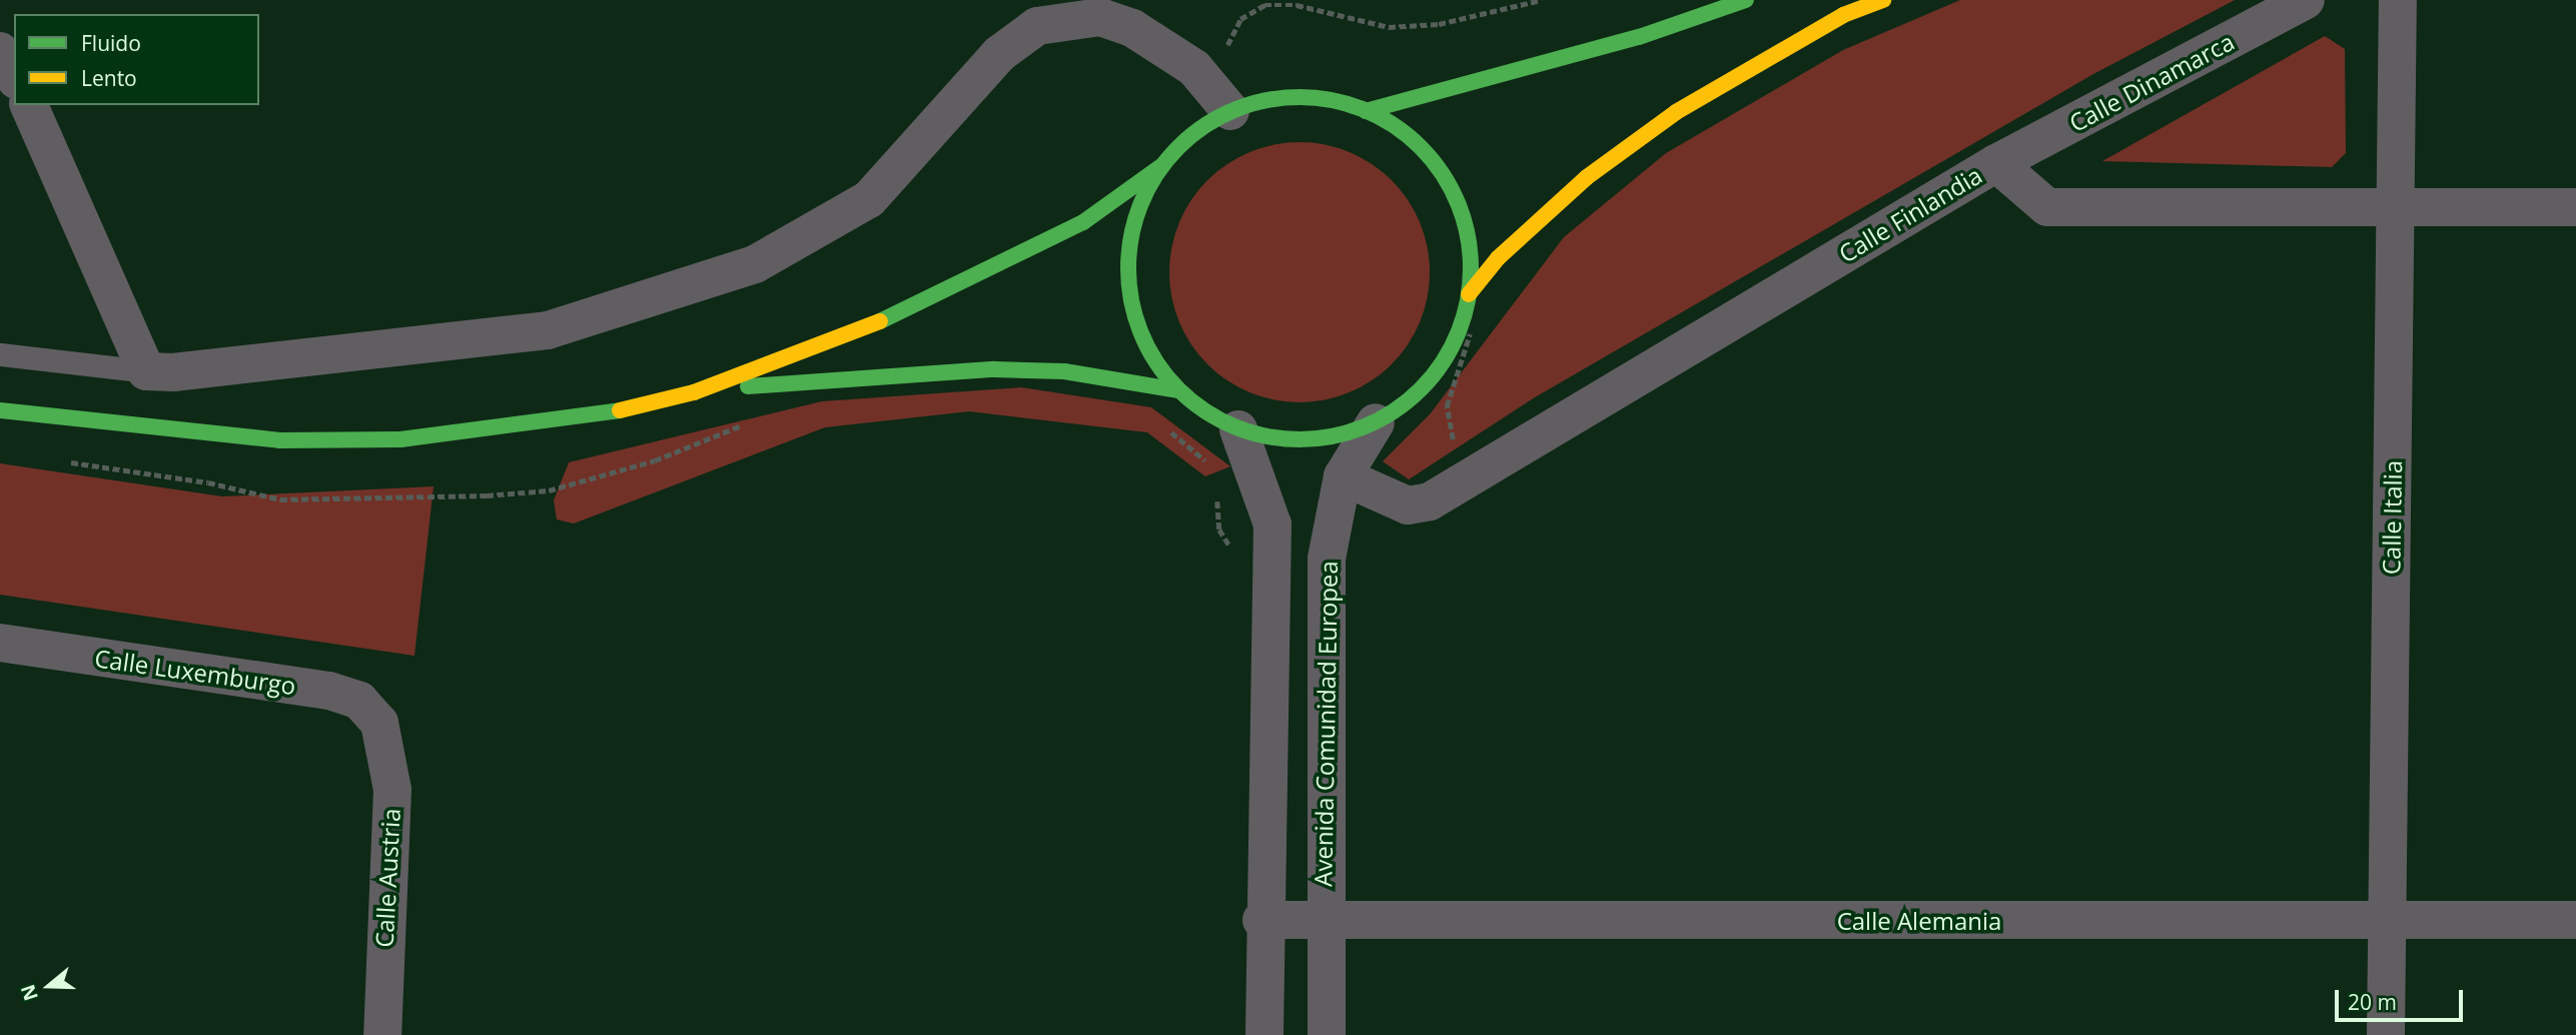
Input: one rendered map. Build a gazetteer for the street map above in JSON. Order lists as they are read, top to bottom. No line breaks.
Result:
{"streets":{"street":["Calle Dinamarca","Calle Finlandia","Calle Italia","Calle Luxemburgo","Avenida Comunidad Europea","Calle Austria","Calle Alemania"]},"crossings":[["Calle Dinamarca","Calle Finlandia"],["Calle Finlandia","Calle Italia"],["Calle Italia","Calle Alemania"],["Calle Luxemburgo","Calle Austria"],["Avenida Comunidad Europea","Calle Alemania"]],"legend":["Fluido","Lento"],"scale_bar":"20 m","north":"left"}
